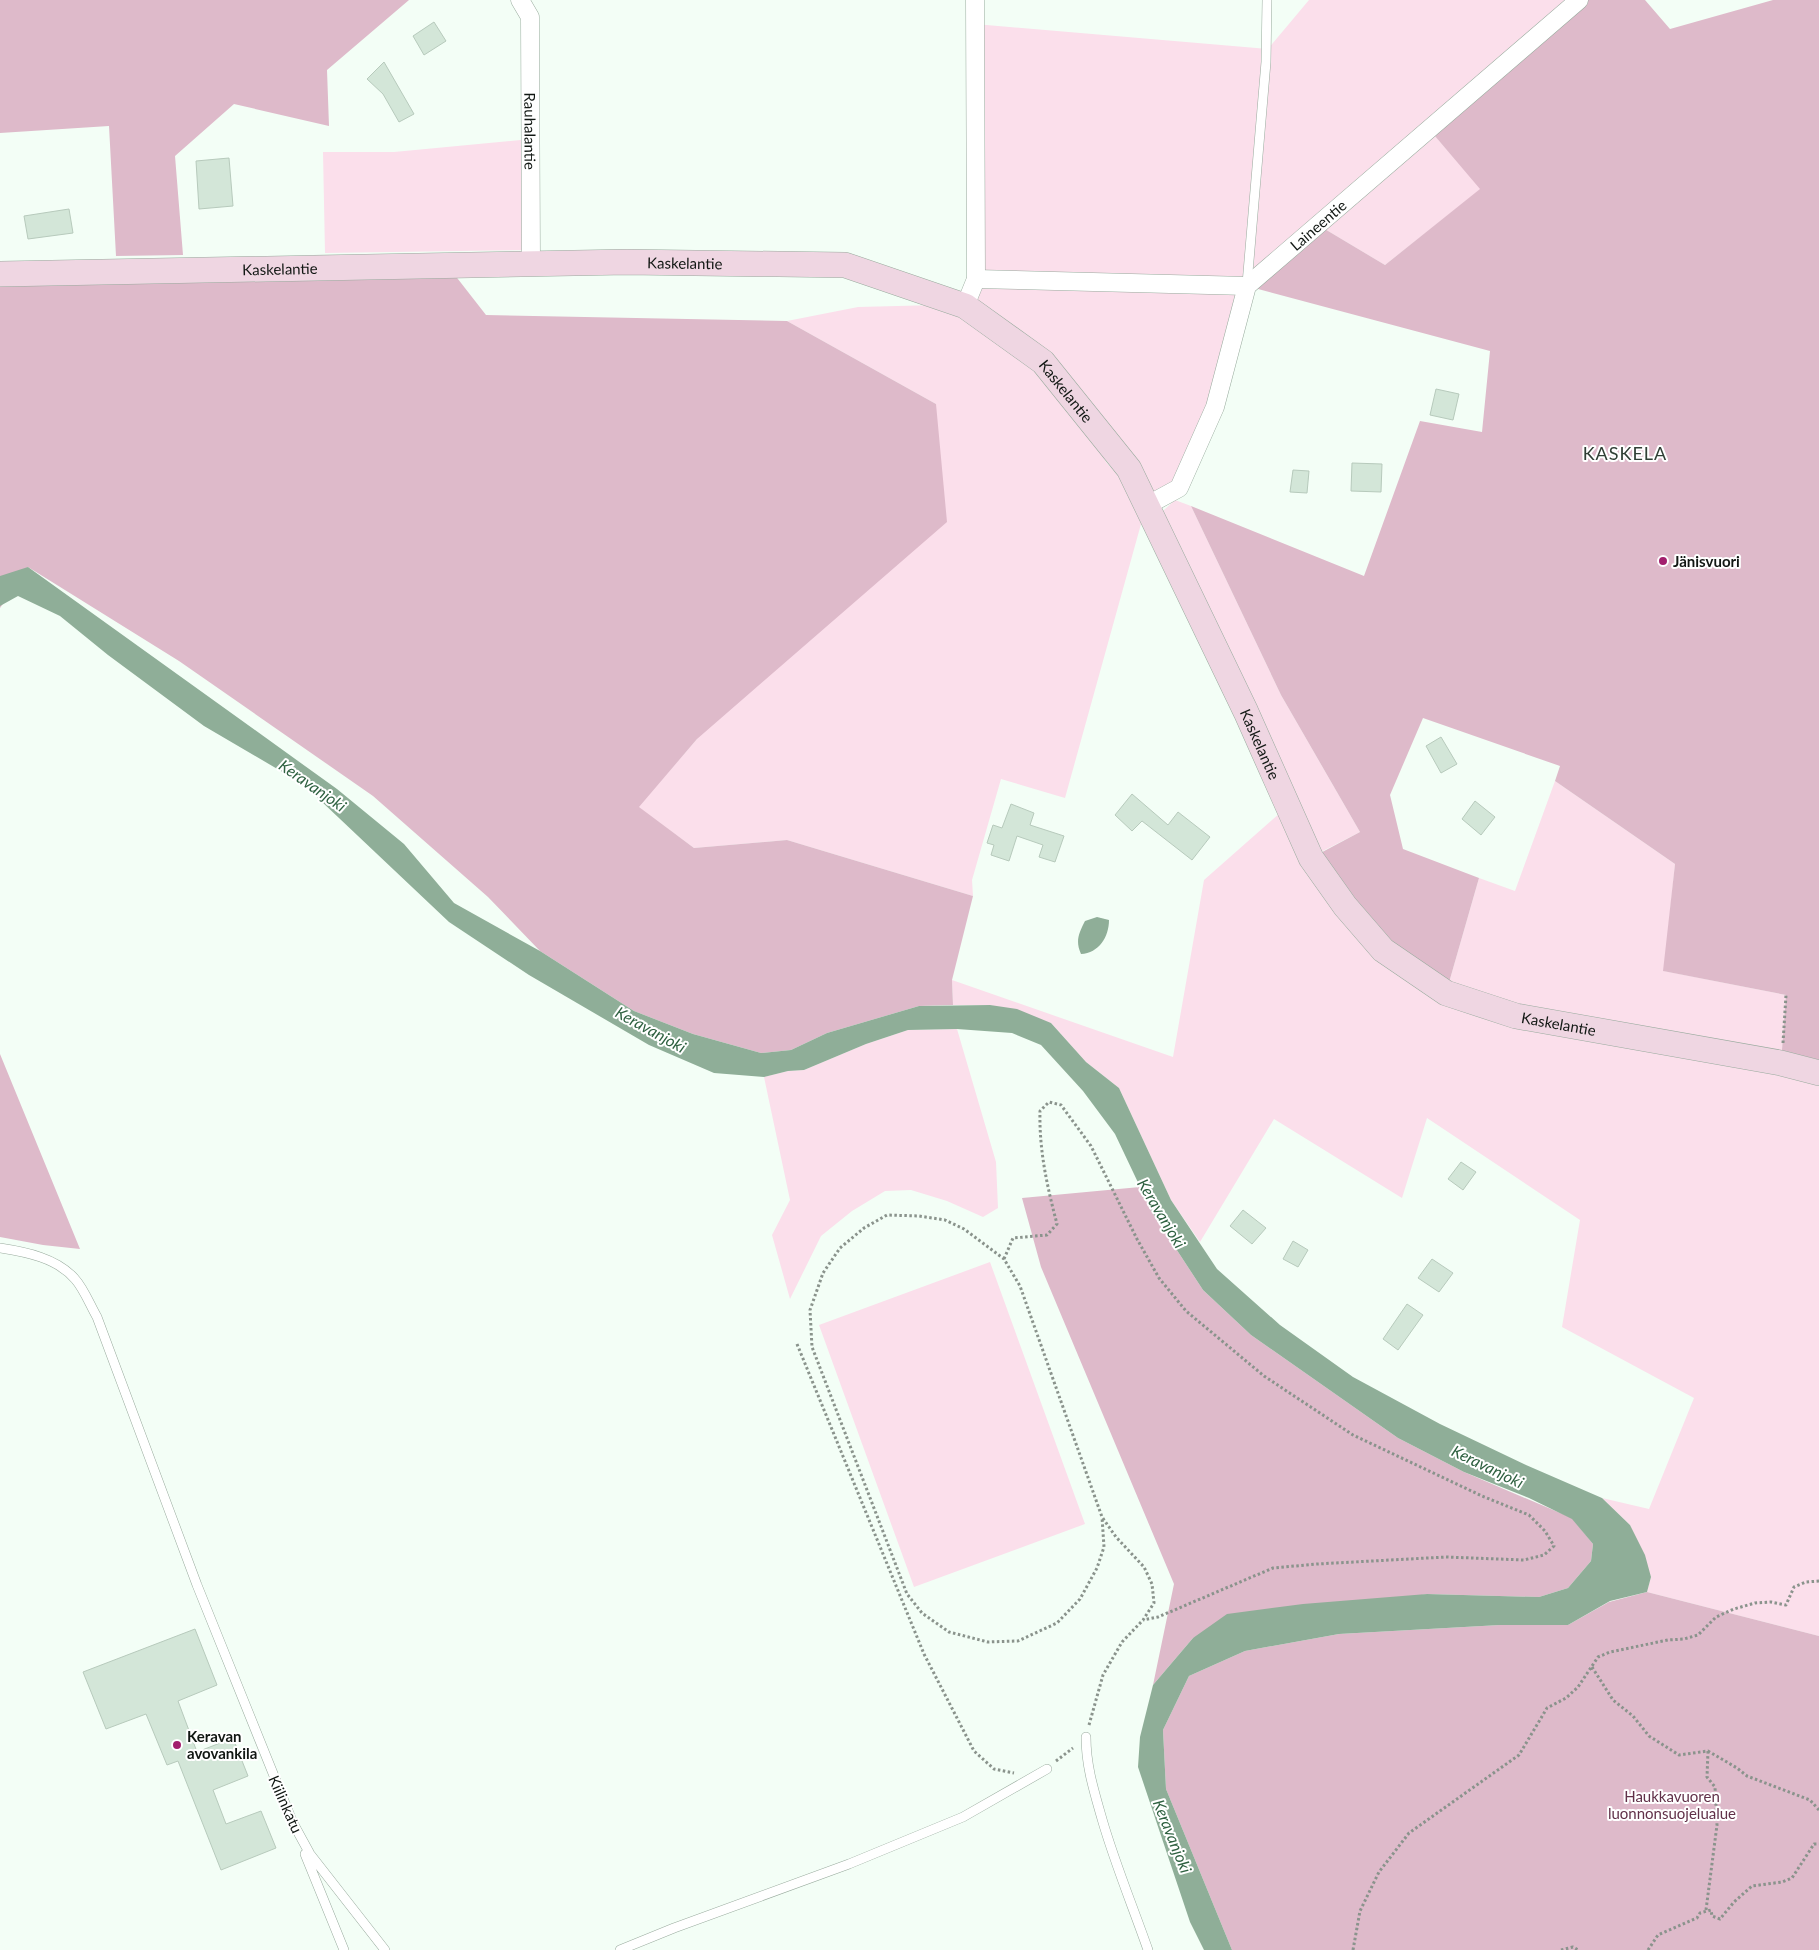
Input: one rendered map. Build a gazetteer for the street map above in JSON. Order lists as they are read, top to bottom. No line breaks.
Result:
{"streets":{"street":["Rauhalantie","Laineentie","Kaskelantie"],"lane":["Kiilinkatu"]},"crossings":[["Rauhalantie","Kaskelantie"]],"districts":["KASKELA"],"water":["Keravanjoki"],"parks":["Haukkavuoren luonnonsuojelualue"],"places":["Jänisvuori","Keravan avovankila"]}
